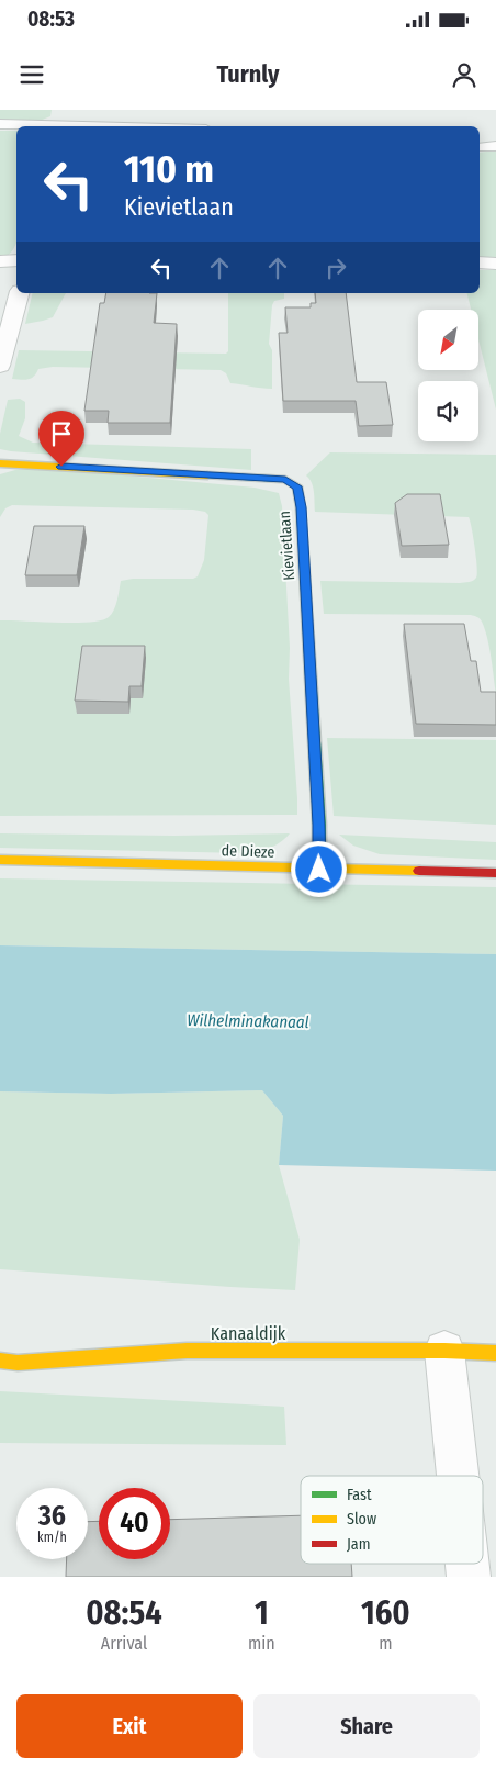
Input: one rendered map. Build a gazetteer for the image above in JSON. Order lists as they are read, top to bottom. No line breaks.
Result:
{"streets":{"street":["Kievietlaan","de Dieze","Kanaaldijk"]},"crossings":[["Kievietlaan","de Dieze"]],"water":["Wilhelminakanaal"],"legend":["Fast","Slow","Jam"],"north":"bottom left","page":{"status":"08:53","header":"Turnly","turn":["110 m","Kievietlaan"],"speed":"36 km/h","limit":"40","eta":["08:54","Arrival","1","min","160","m"],"buttons":["Exit","Share"]}}
